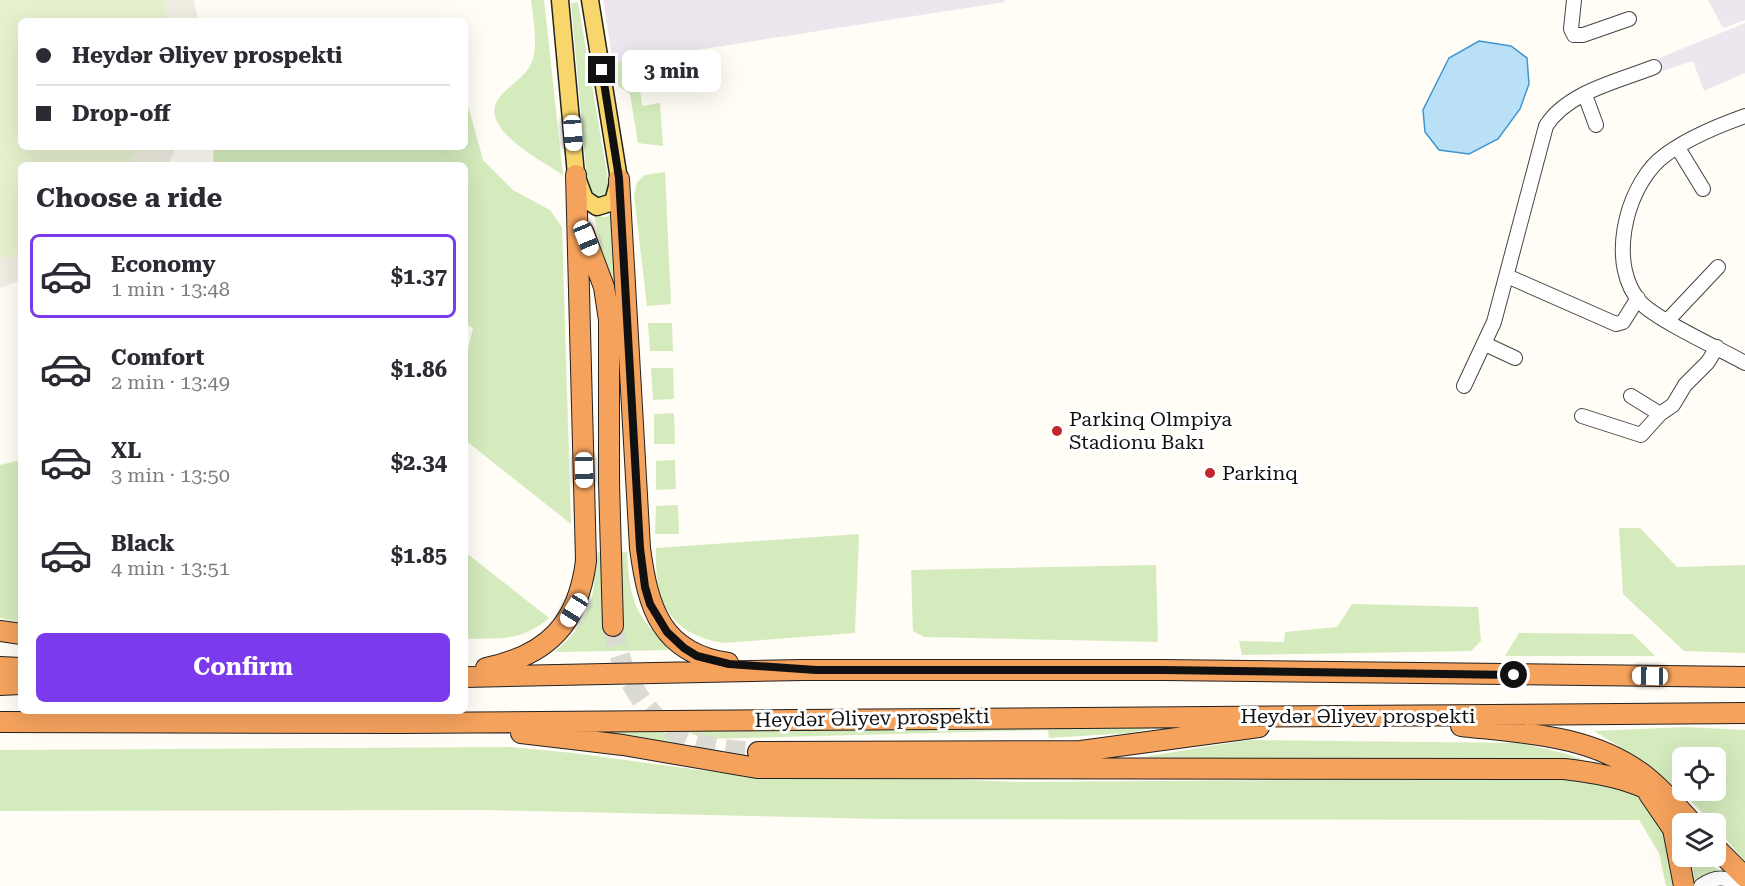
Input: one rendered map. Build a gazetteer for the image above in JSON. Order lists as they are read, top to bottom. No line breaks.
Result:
{"streets":{"highway":["Heydər Əliyev prospekti"]},"places":["Parkinq Olmpiya Stadionu Bakı","Parkinq"],"page":{"banner":["Heydər Əliyev prospekti","Drop-off"],"bubble":"3 min","heading":"Choose a ride","list":[{"name":"Economy","note":"1 min · 13:48","value":"$1.37"},{"name":"Comfort","note":"2 min · 13:49","value":"$1.86"},{"name":"XL","note":"3 min · 13:50","value":"$2.34"},{"name":"Black","note":"4 min · 13:51","value":"$1.85"}],"buttons":"Confirm"}}
